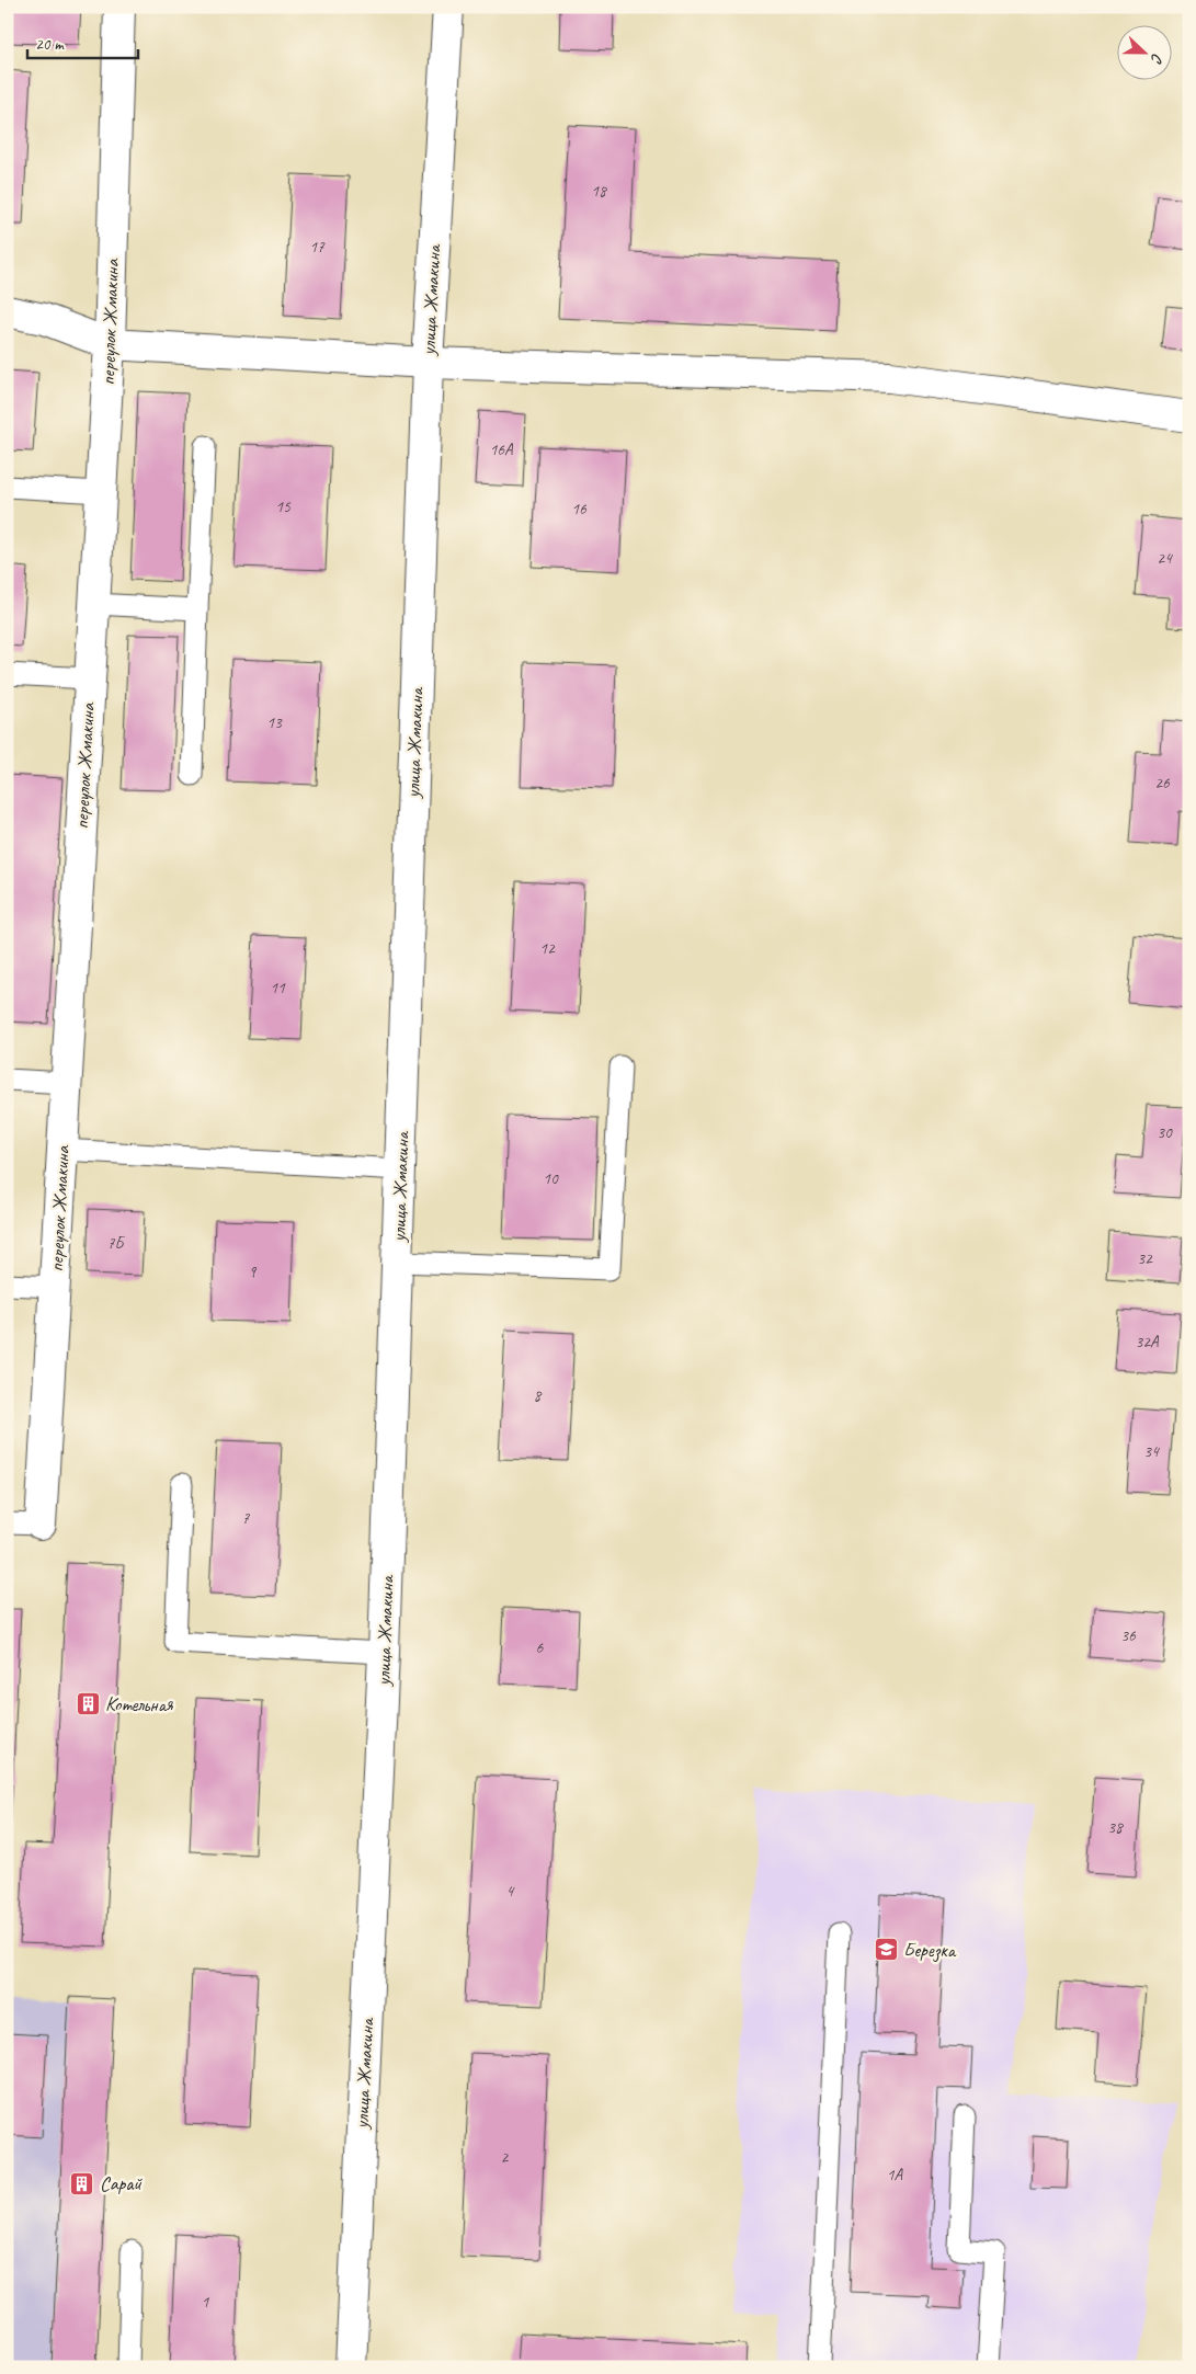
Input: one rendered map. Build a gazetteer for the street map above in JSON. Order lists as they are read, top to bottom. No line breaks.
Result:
{"streets":{"street":["улица Жмакина","переулок Жмакина"]},"places":{"building":["Котельная","Сарай"],"school or university":["Березка"]},"house_numbers":["18","17","16А","15","16","24","13","26","12","11","30","10","7Б","32","9","32А","8","34","7","36","6","38","4","2","1А","1"],"scale_bar":"20 m","north":"right"}
